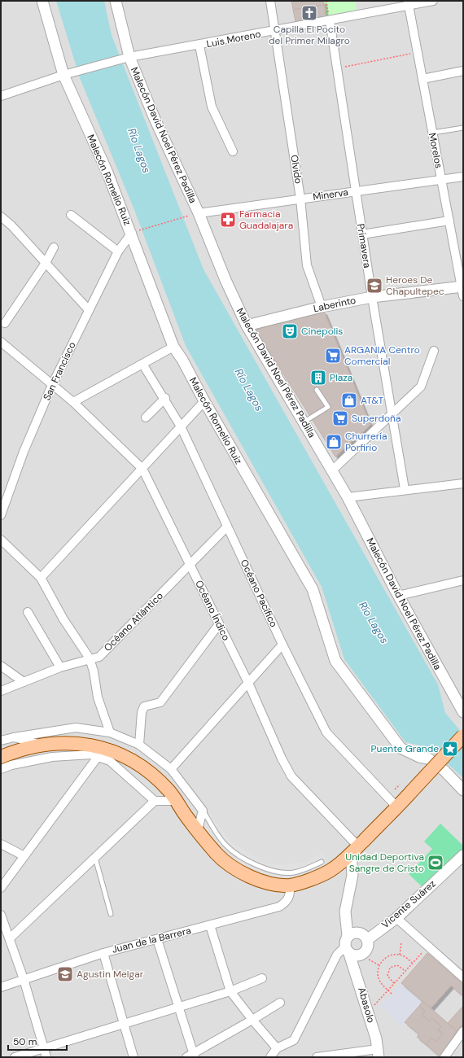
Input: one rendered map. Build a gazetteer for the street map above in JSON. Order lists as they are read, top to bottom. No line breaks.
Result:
{"streets":{"street":["Luis Moreno","Malecón David Noel Pérez Padilla","Morelos","Olvido","Malecón Romelio Ruiz","Minerva","Primavera","Laberinto","San Francisco","Océano Pacífico","Océano Índico","Océano Atlántico","Vicente Suárez","Juan de la Barrera","Abasolo"]},"crossings":[["Luis Moreno","Malecón David Noel Pérez Padilla"],["Luis Moreno","Morelos"],["Luis Moreno","Olvido"],["Luis Moreno","Malecón Romelio Ruiz"],["Luis Moreno","Primavera"],["Malecón David Noel Pérez Padilla","Minerva"],["Malecón David Noel Pérez Padilla","Laberinto"],["Morelos","Minerva"],["Morelos","Laberinto"],["Olvido","Minerva"],["Olvido","Laberinto"],["Malecón Romelio Ruiz","San Francisco"],["Minerva","Primavera"],["Primavera","Laberinto"],["San Francisco","Océano Índico"],["Océano Pacífico","Océano Atlántico"],["Océano Índico","Océano Atlántico"],["Vicente Suárez","Abasolo"]],"water":["Río Lagos"],"places":{"church":["Capilla El Pocito del Primer Milagro"],"pharmacy":["Farmacia Guadalajara"],"school or university":["Heroes De Chapultepec","Agustin Melgar"],"theatre":["Cinepolis"],"supermarket":["ARGANIA Centro Comercial","Superdoña"],"building":["Plaza"],"shop":["AT&T","Churrería Porfirio"],"place":["Puente Grande"],"sports":["Unidad Deportiva Sangre de Cristo"]},"scale_bar":"50 m"}
